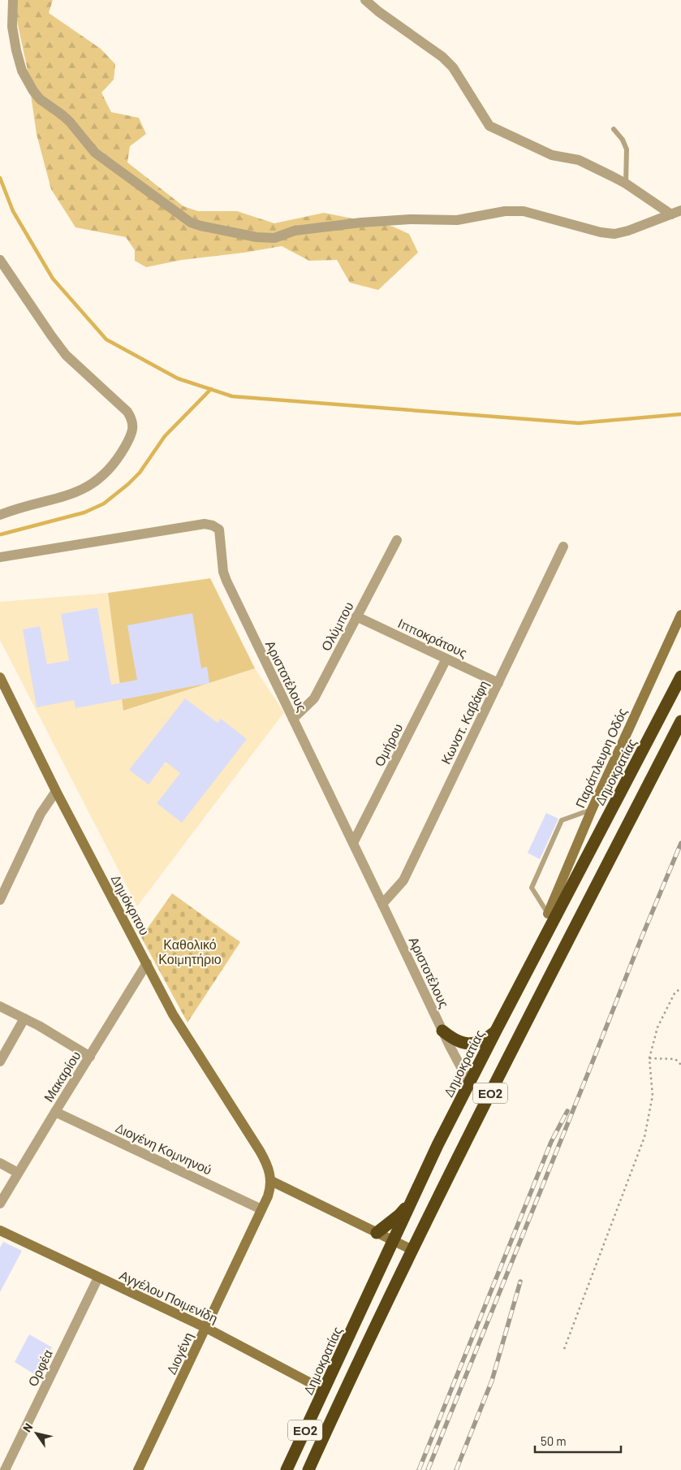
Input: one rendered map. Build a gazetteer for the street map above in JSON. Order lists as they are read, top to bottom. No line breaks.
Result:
{"streets":{"highway":["Δημοκρατίας","ΕΟ2"],"street":["Ολύμπου","Ιπποκράτους","Αριστοτέλους","Κωνστ. Καβάφη","Ομήρου","Παράπλευρη Οδός","Δημόκριτου","Μακαρίου","Διογένη Κομνηνού","Αγγέλου Ποιμενίδη","Διογένη","Ορφέα"]},"crossings":[["Ολύμπου","Ιπποκράτους"],["Ολύμπου","Αριστοτέλους"],["Ιπποκράτους","Κωνστ. Καβάφη"],["Ιπποκράτους","Ομήρου"],["Αριστοτέλους","Κωνστ. Καβάφη"],["Αριστοτέλους","Ομήρου"],["Αριστοτέλους","Δημοκρατίας"],["Δημοκρατίας","Αγγέλου Ποιμενίδη"],["Δημόκριτου","Μακαρίου"],["Δημόκριτου","Διογένη"],["Μακαρίου","Διογένη Κομνηνού"],["Διογένη Κομνηνού","Διογένη"],["Αγγέλου Ποιμενίδη","Διογένη"],["Αγγέλου Ποιμενίδη","Ορφέα"]],"parks":["Καθολικό Κοιμητήριο"],"scale_bar":"50 m","north":"top left"}
